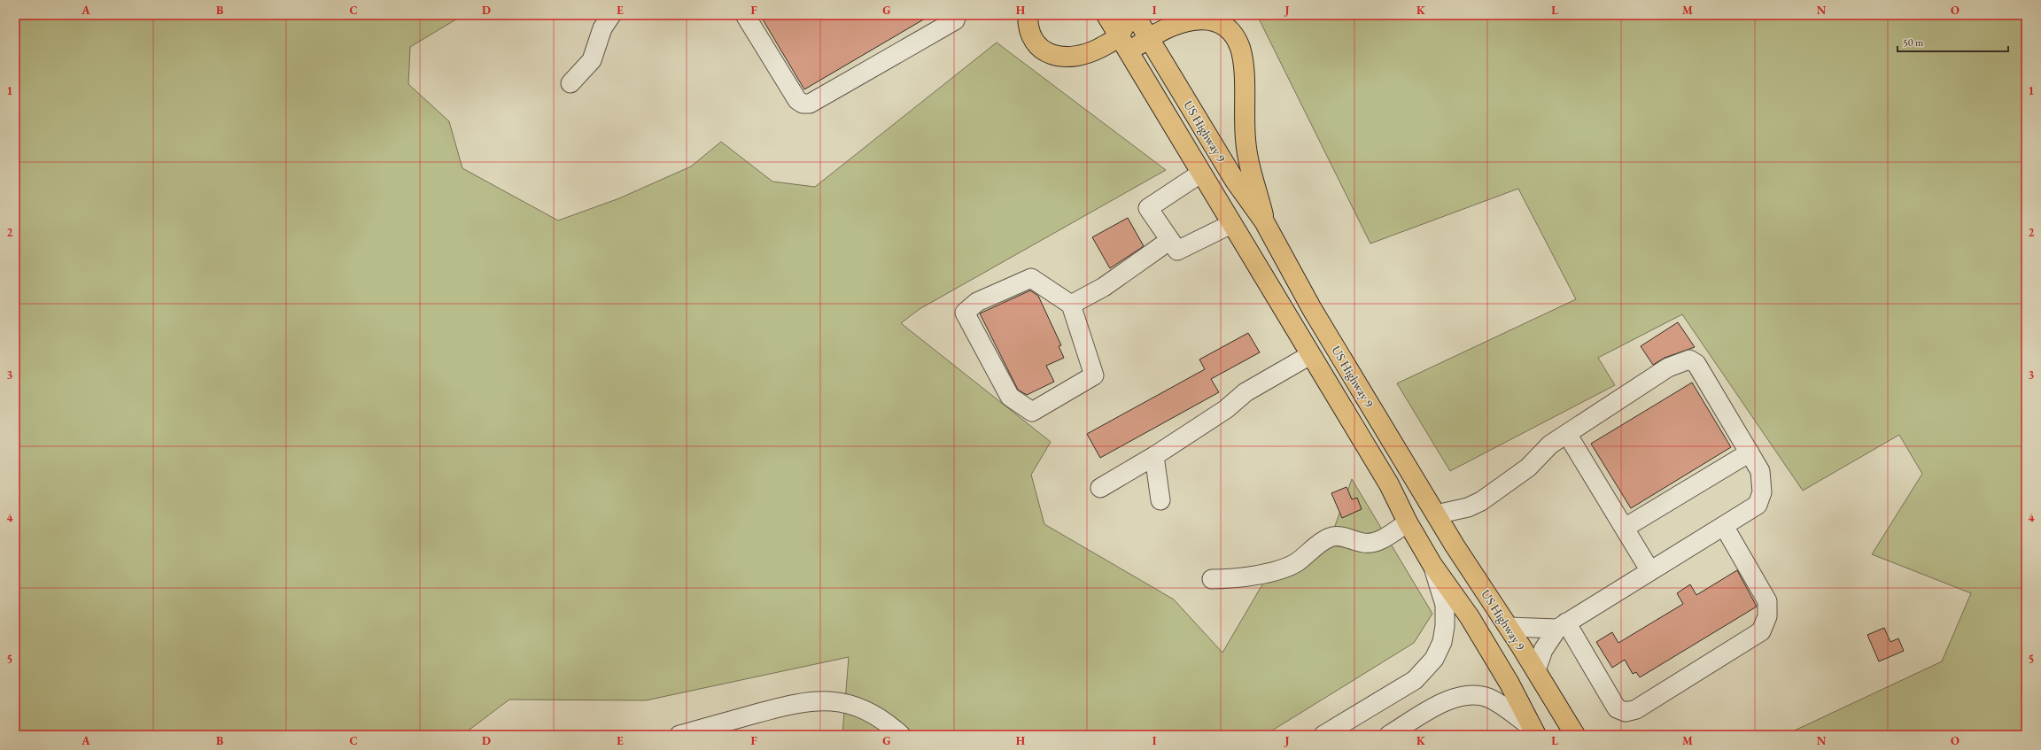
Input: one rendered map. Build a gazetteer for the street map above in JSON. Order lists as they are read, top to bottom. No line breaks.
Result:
{"streets":{"highway":["US Highway 9"]},"scale_bar":"50 m","grid":{"columns":["A","B","C","D","E","F","G","H","I","J","K","L","M","N","O"],"rows":["1","2","3","4","5"]}}
